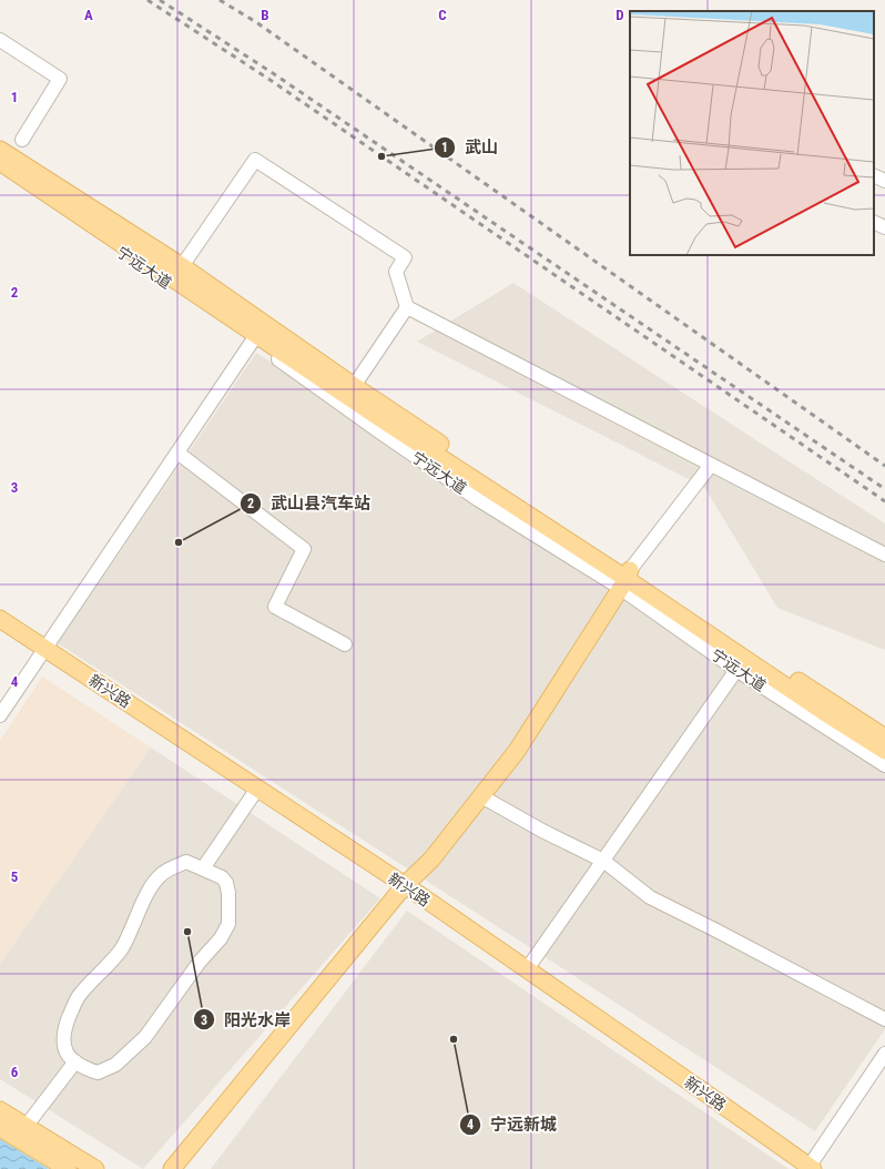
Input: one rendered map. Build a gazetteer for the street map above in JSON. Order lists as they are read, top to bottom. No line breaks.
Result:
{"streets":{"main road":["宁远大道","新兴路"]},"places":["武山","武山县汽车站","阳光水岸","宁远新城"],"grid":{"columns":["A","B","C","D"],"rows":["1","2","3","4","5","6"]}}
